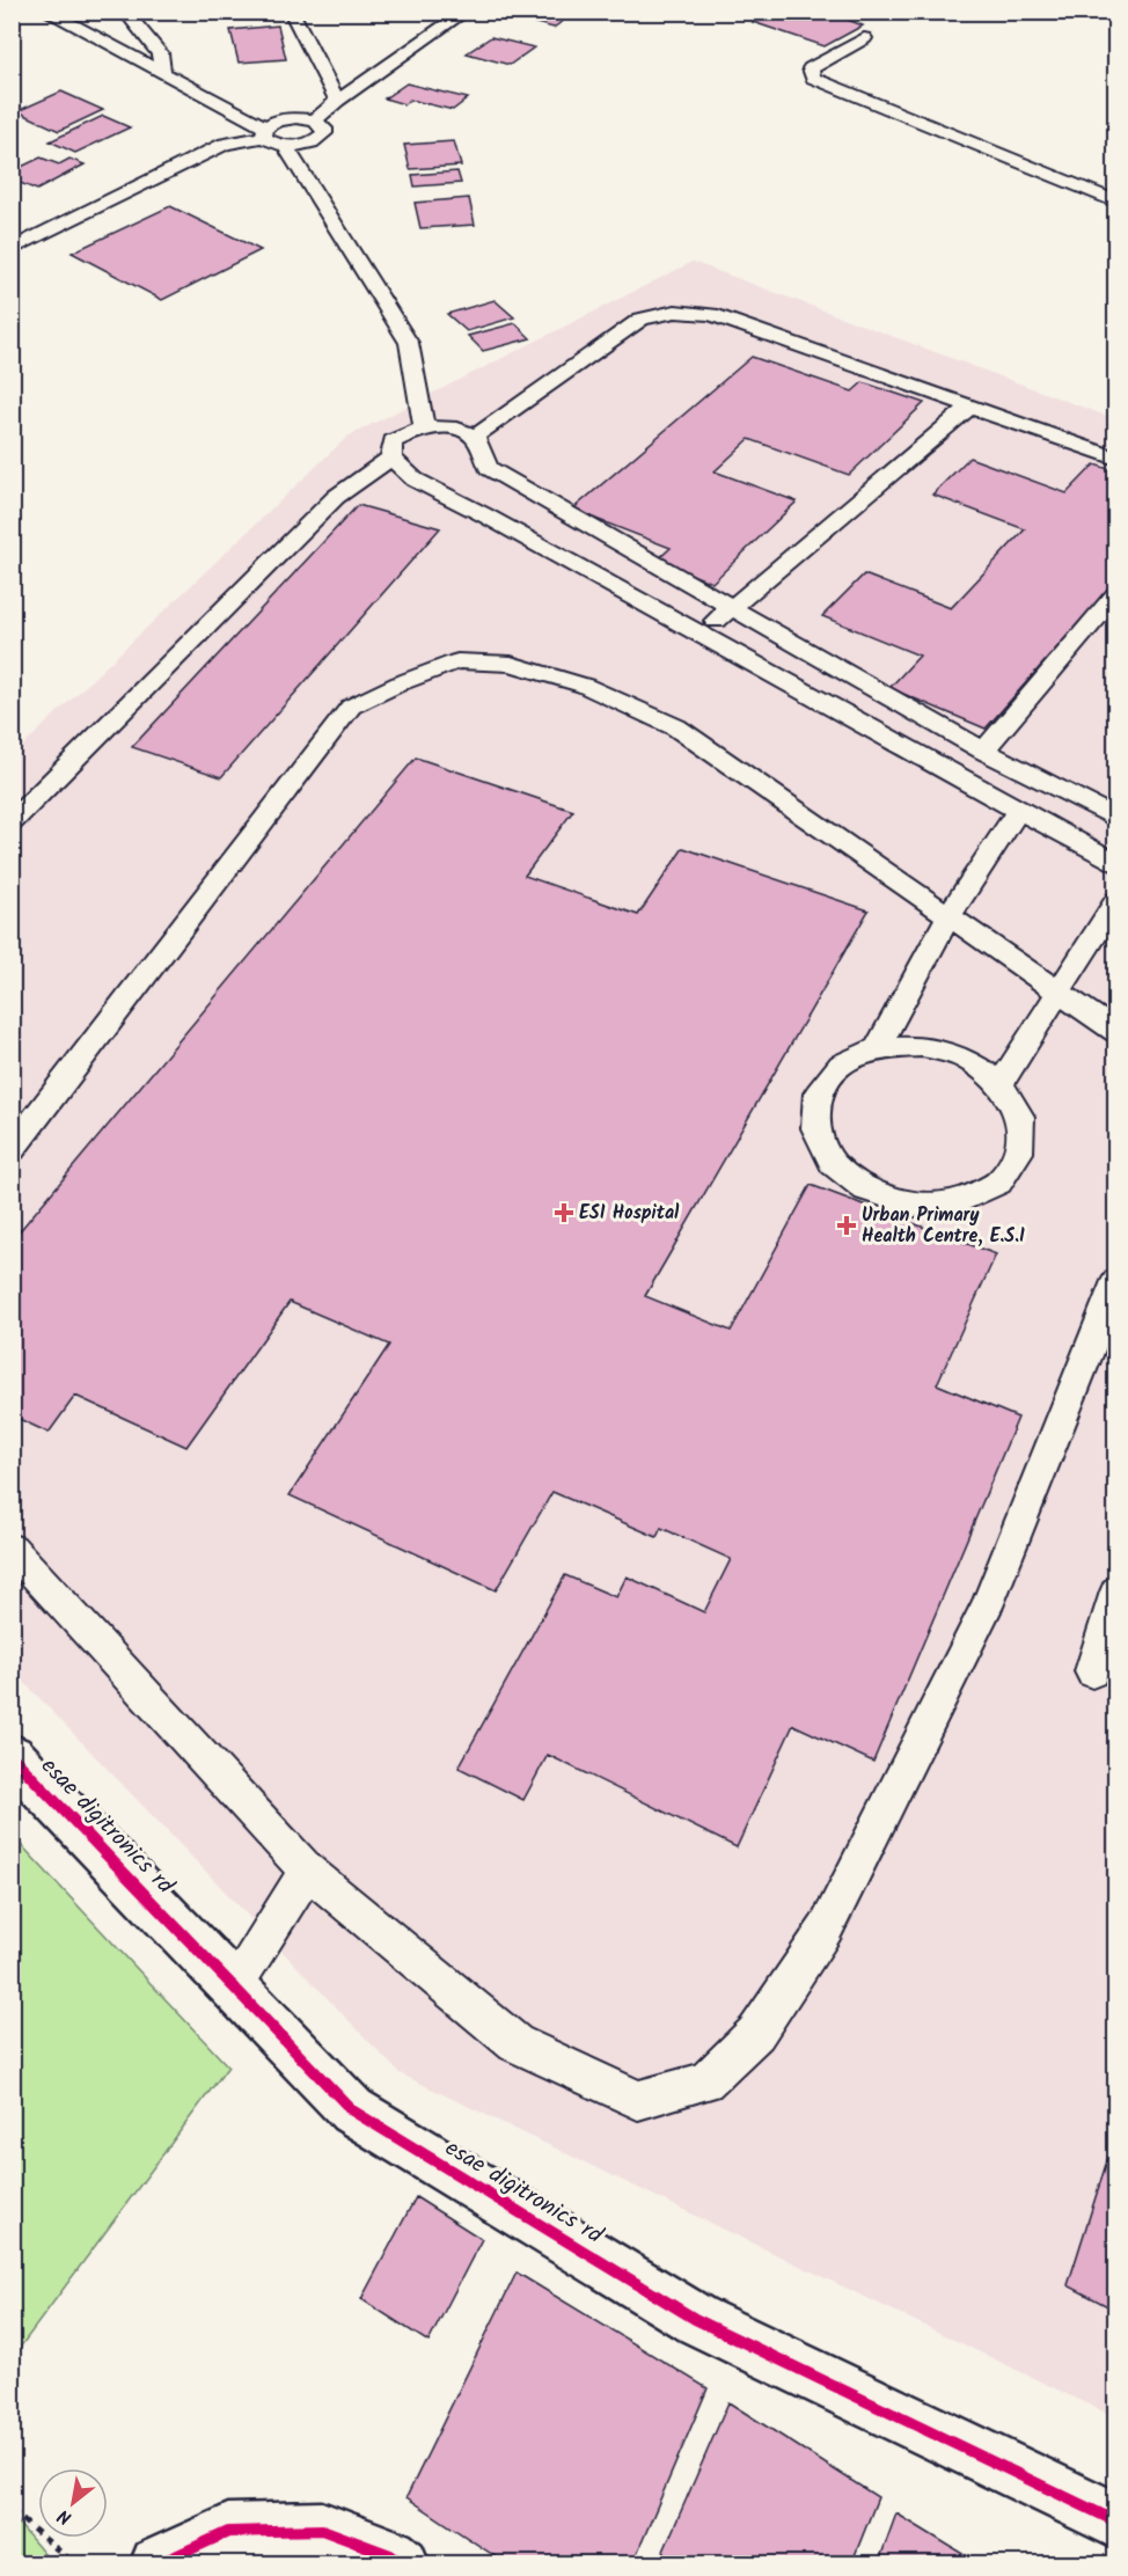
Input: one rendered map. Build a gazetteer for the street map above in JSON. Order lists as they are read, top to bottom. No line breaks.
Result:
{"streets":{"street":["esae digitronics rd"]},"places":{"health":["ESI Hospital","Urban Primary Health Centre, E.S.I"]},"north":"bottom left"}
